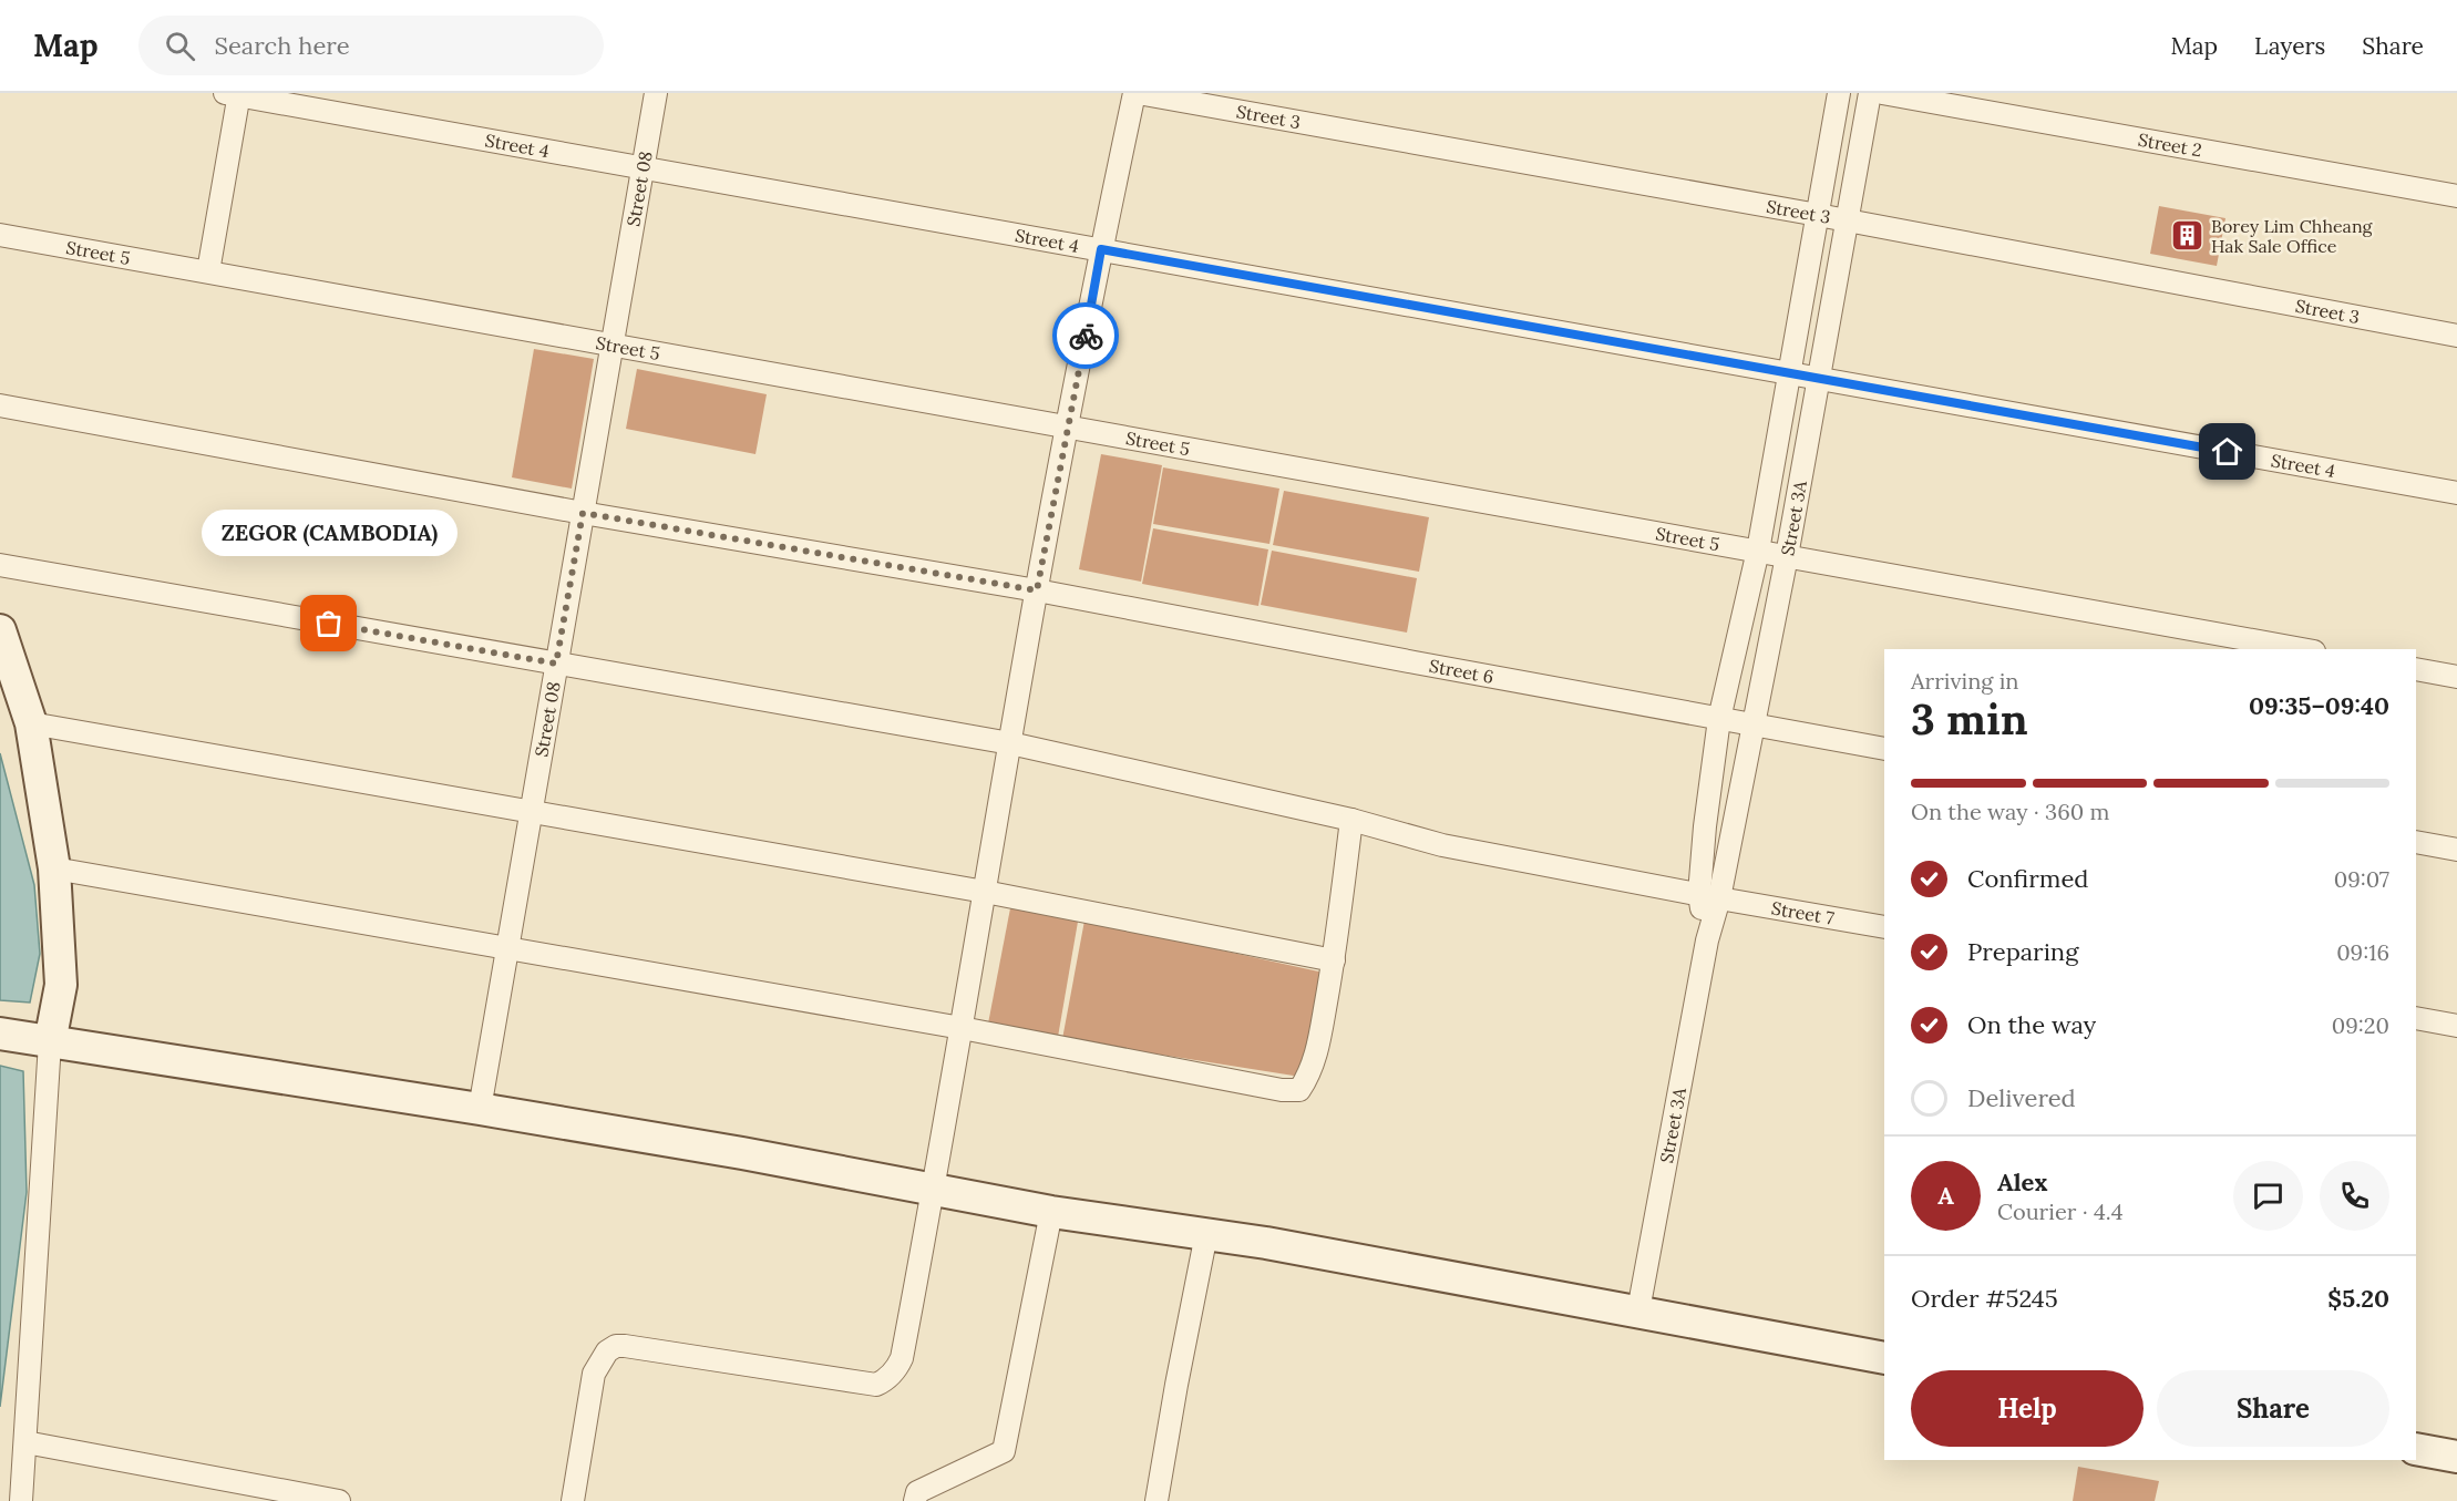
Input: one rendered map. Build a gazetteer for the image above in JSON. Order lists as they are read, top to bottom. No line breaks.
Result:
{"streets":{"street":["Street 3","Street 4","Street 2","Street 08","Street 5","Street 3A","Street 6","Street 7"]},"crossings":[["Street 3","Street 3A"],["Street 4","Street 08"],["Street 4","Street 3A"],["Street 08","Street 5"],["Street 08","Street 6"],["Street 08","Street 7"],["Street 5","Street 3A"],["Street 3A","Street 6"],["Street 3A","Street 7"]],"places":{"building":["Borey Lim Chheang Hak Sale Office"],"other":["ZEGOR (CAMBODIA)"]},"page":{"header":"Map","search":"Search here","nav":["Map","Layers","Share"],"bubble":"ZEGOR (CAMBODIA)","heading":["3 min","Arriving in","09:35–09:40"],"panel":["Alex","Courier · 4.4","Order #5245","$5.20"],"bar":"On the way · 360 m","list":[["Confirmed","09:07"],["Preparing","09:16"],["On the way","09:20"],"Delivered"],"round":"A","buttons":["Help","Share"]}}
